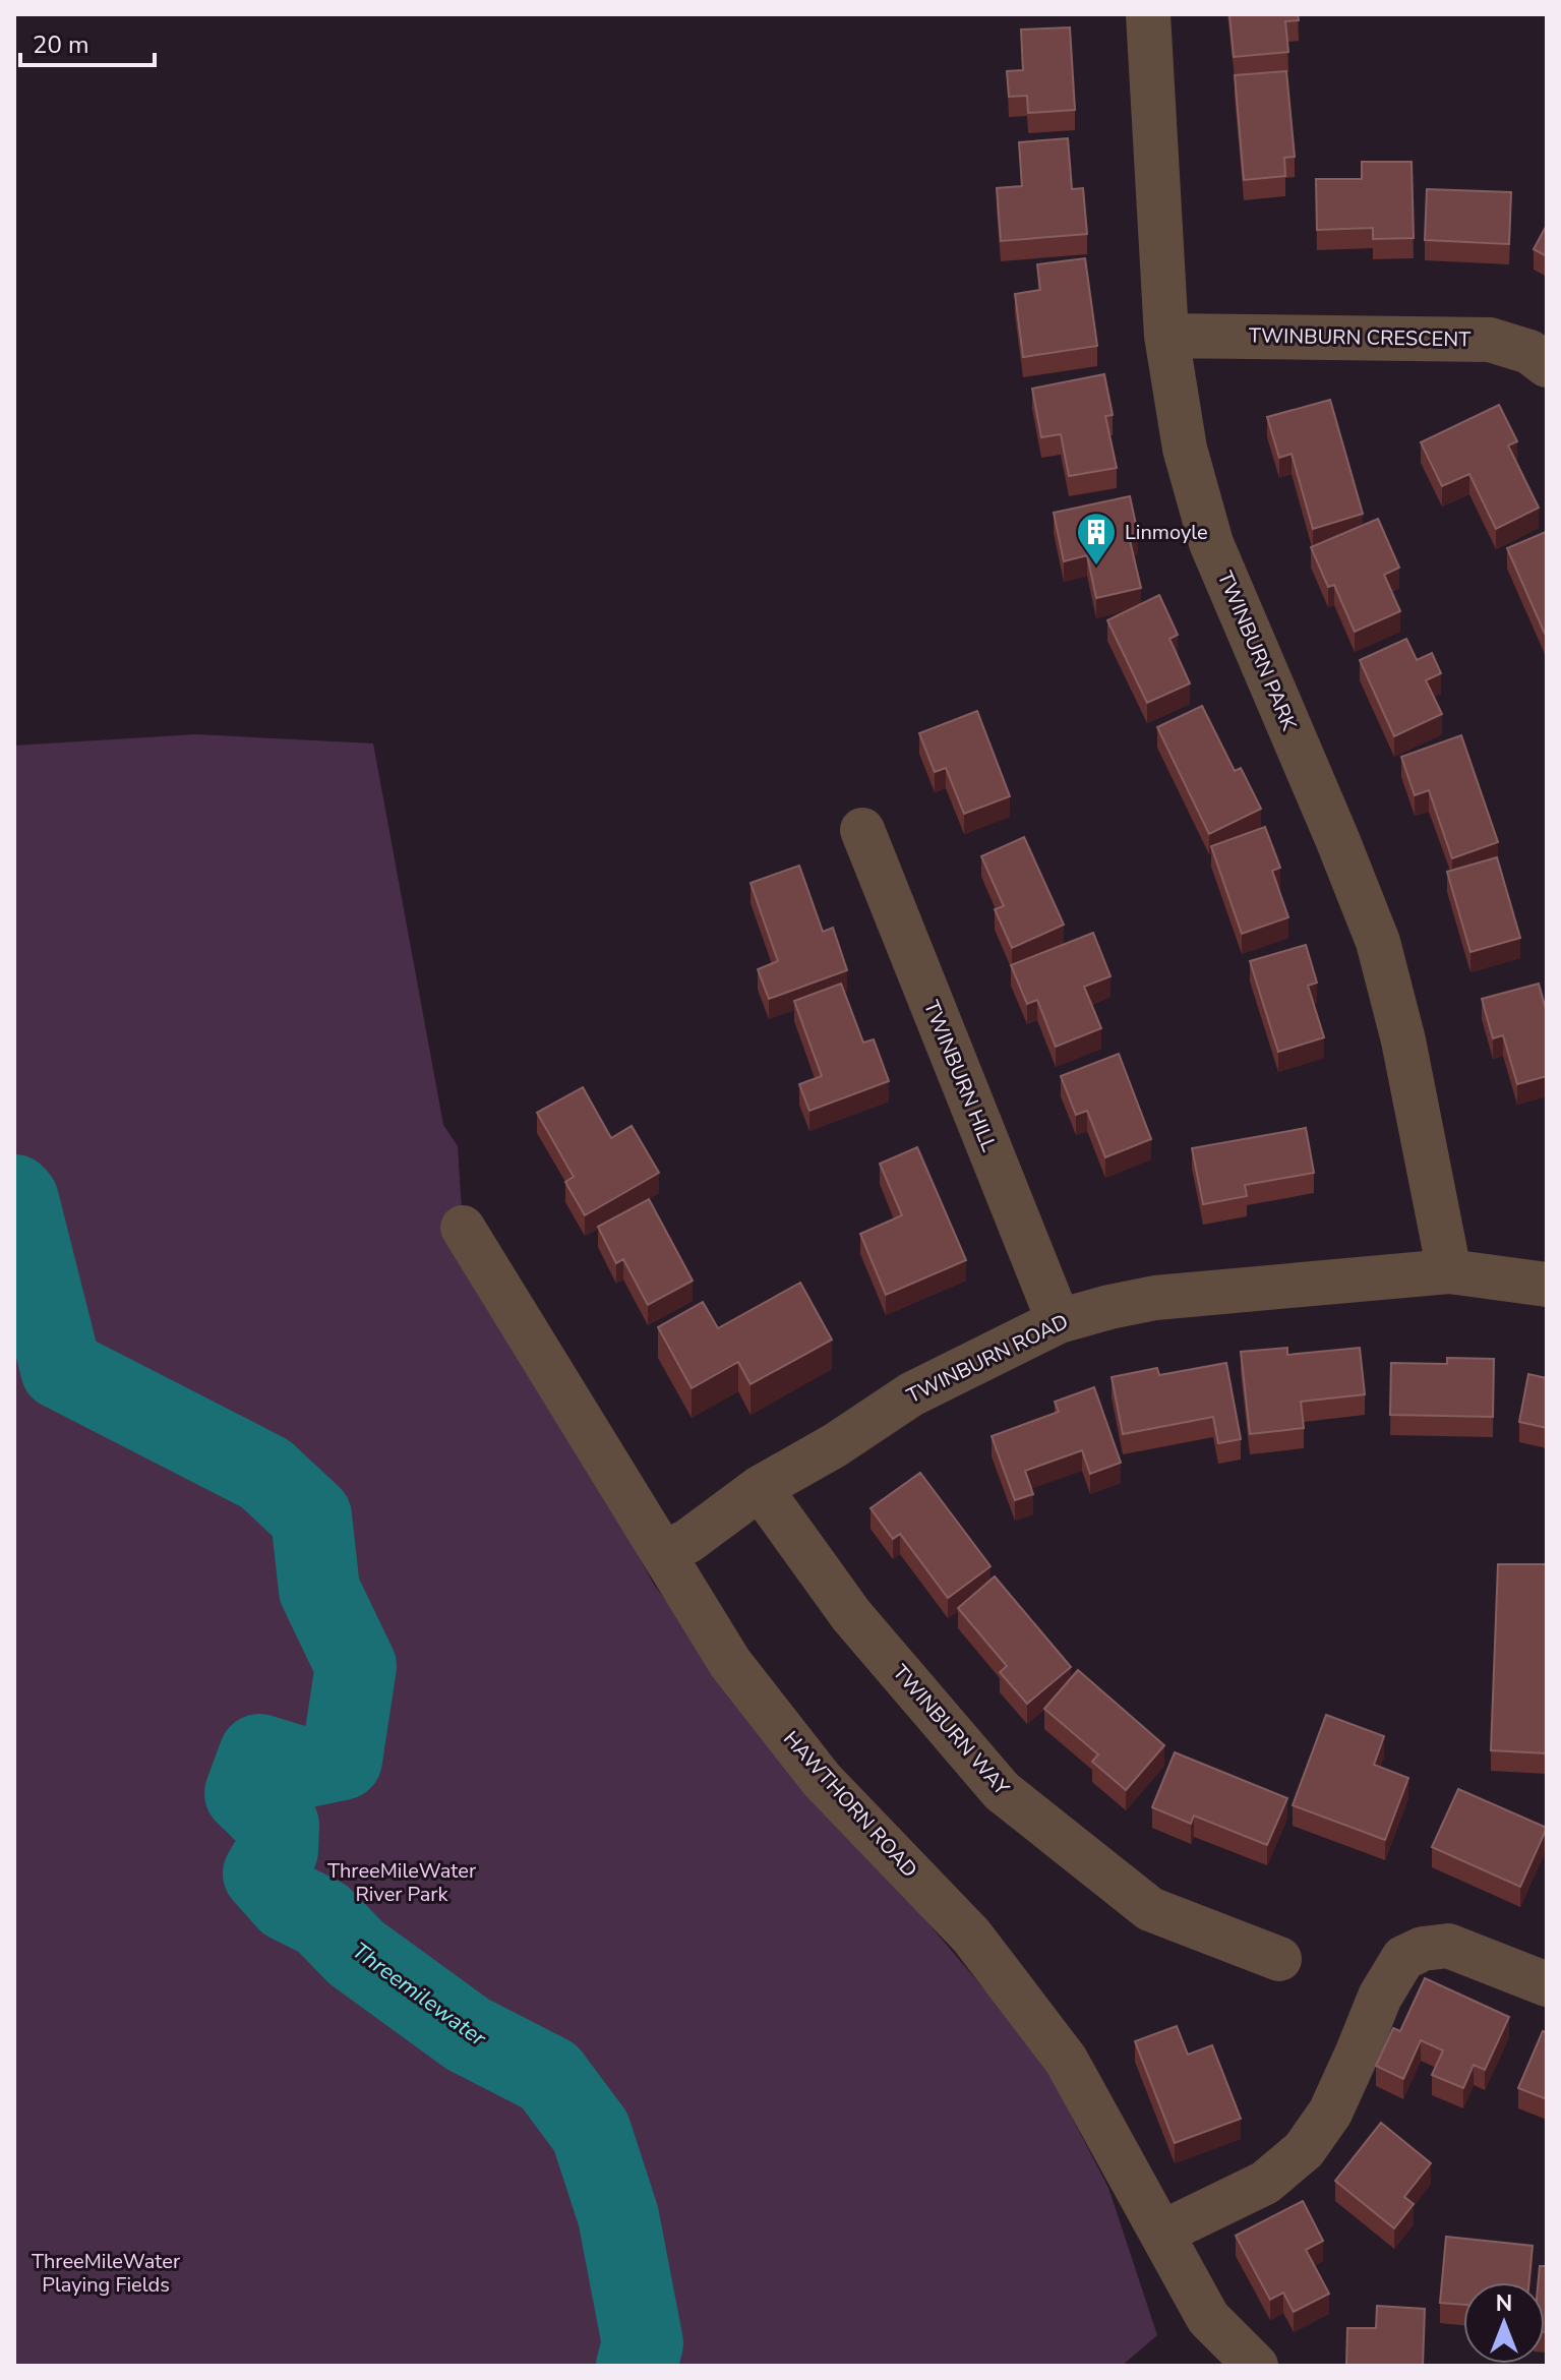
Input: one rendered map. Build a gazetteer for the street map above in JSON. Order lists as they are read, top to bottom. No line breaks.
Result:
{"streets":{"street":["TWINBURN CRESCENT","TWINBURN PARK","TWINBURN HILL","TWINBURN ROAD","TWINBURN WAY","HAWTHORN ROAD"]},"crossings":[["TWINBURN CRESCENT","TWINBURN PARK"],["TWINBURN PARK","TWINBURN ROAD"],["TWINBURN HILL","TWINBURN ROAD"],["TWINBURN ROAD","TWINBURN WAY"],["TWINBURN ROAD","HAWTHORN ROAD"]],"water":["Threemilewater"],"parks":["ThreeMileWater River Park","ThreeMileWater Playing Fields"],"places":{"building":["Linmoyle"]},"scale_bar":"20 m","north":"top"}
